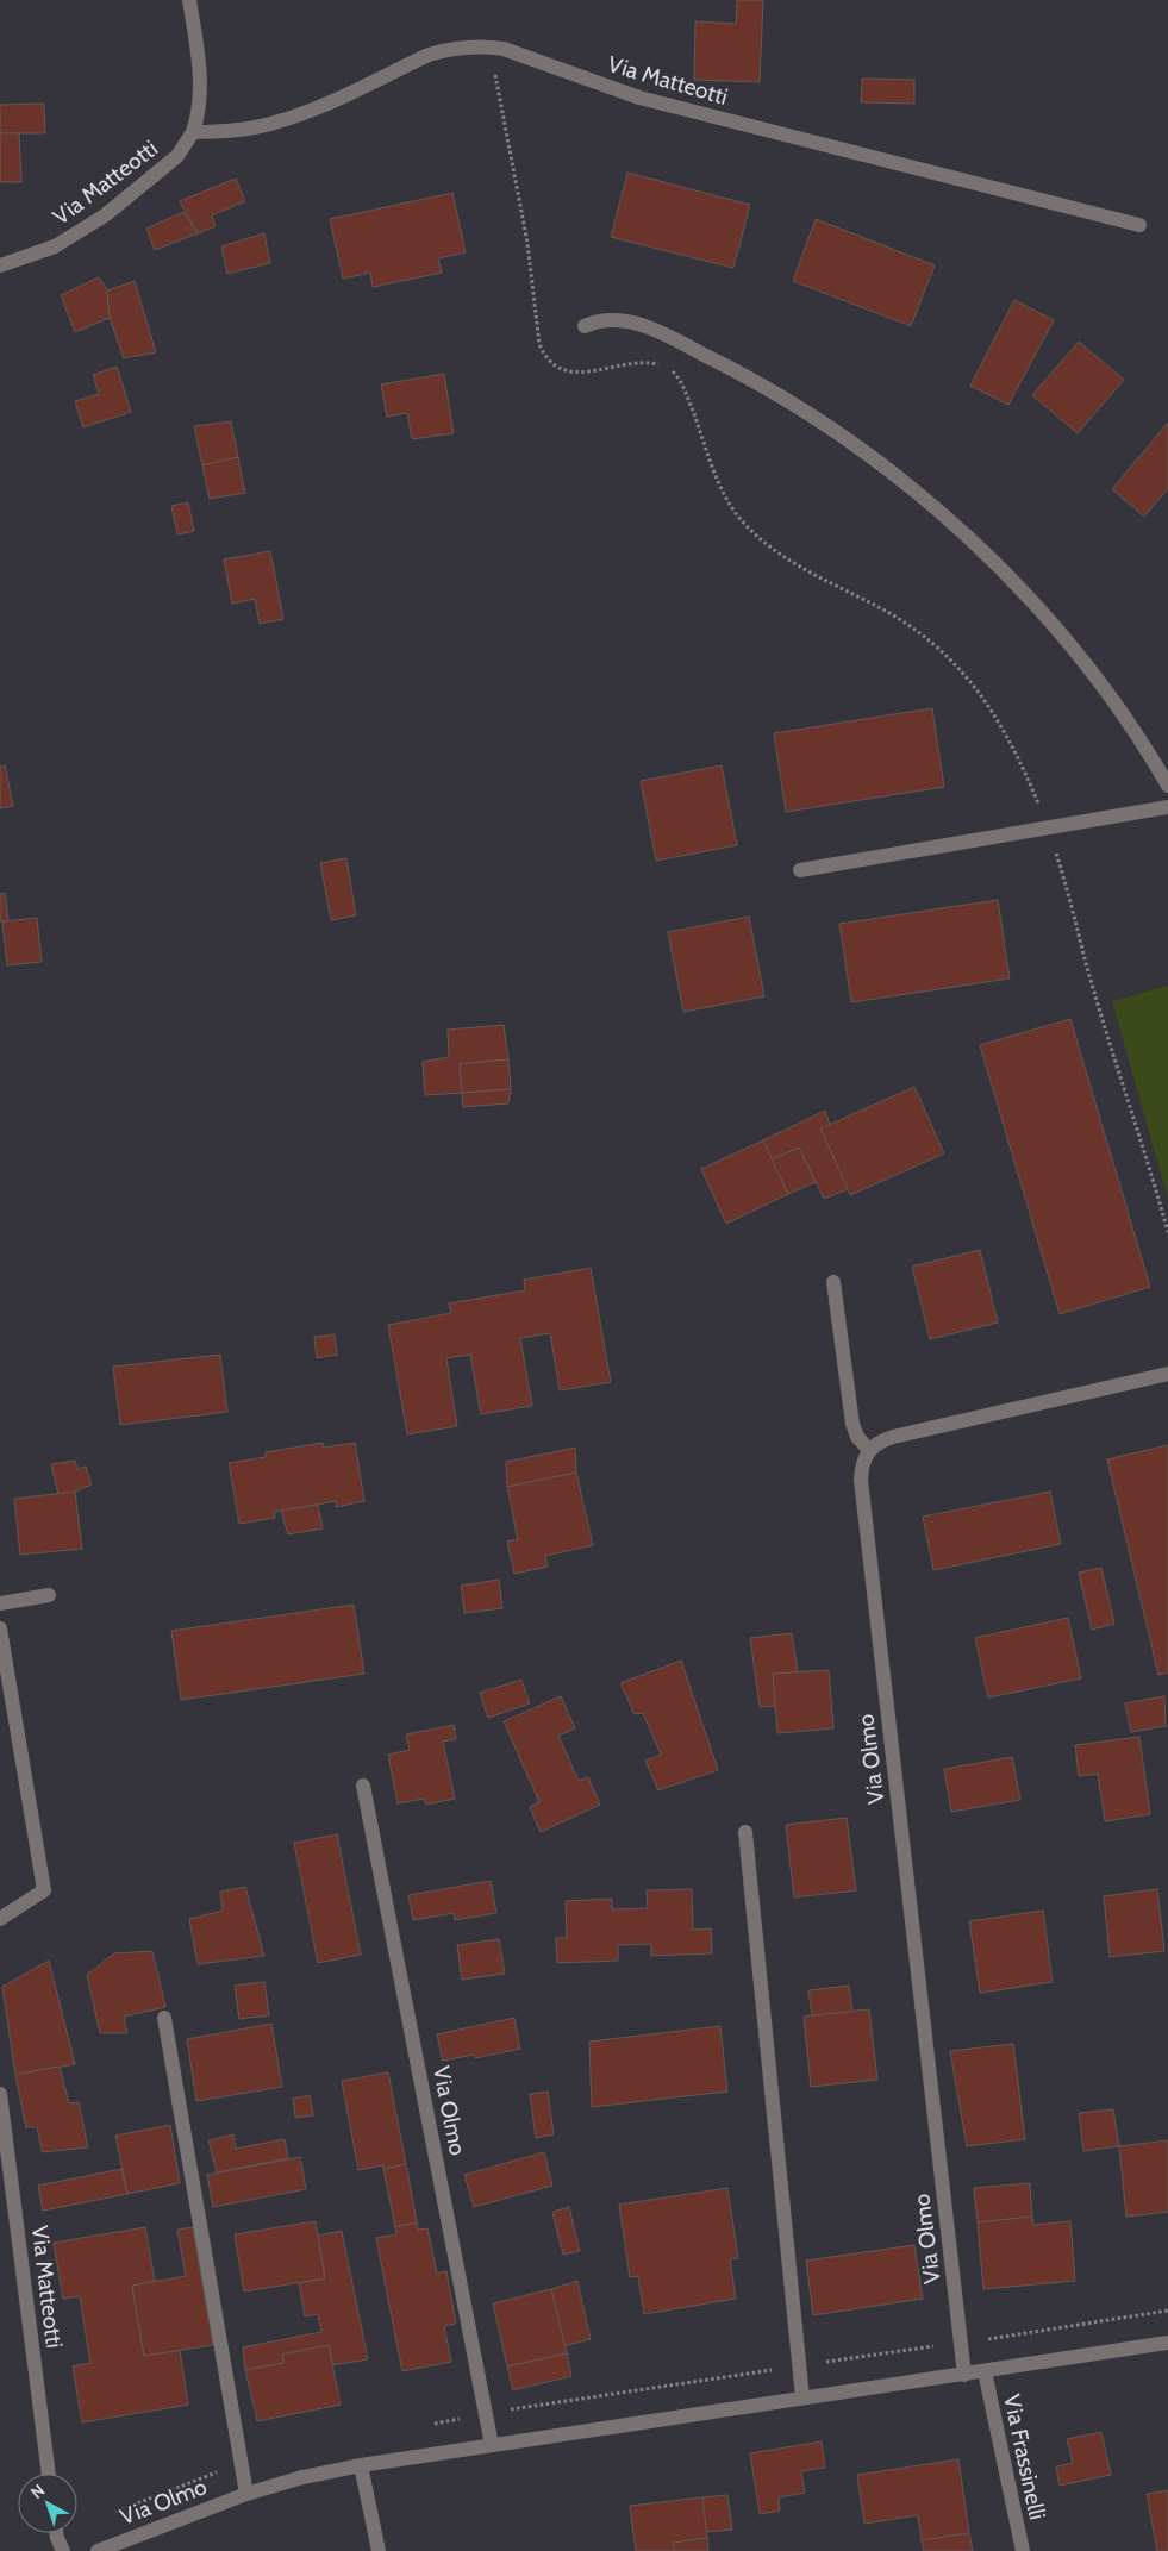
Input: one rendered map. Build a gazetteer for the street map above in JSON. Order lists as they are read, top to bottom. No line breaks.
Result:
{"streets":{"street":["Via Matteotti","Via Olmo","Via Frassinelli"]},"crossings":[["Via Olmo","Via Frassinelli"]],"north":"top left"}
